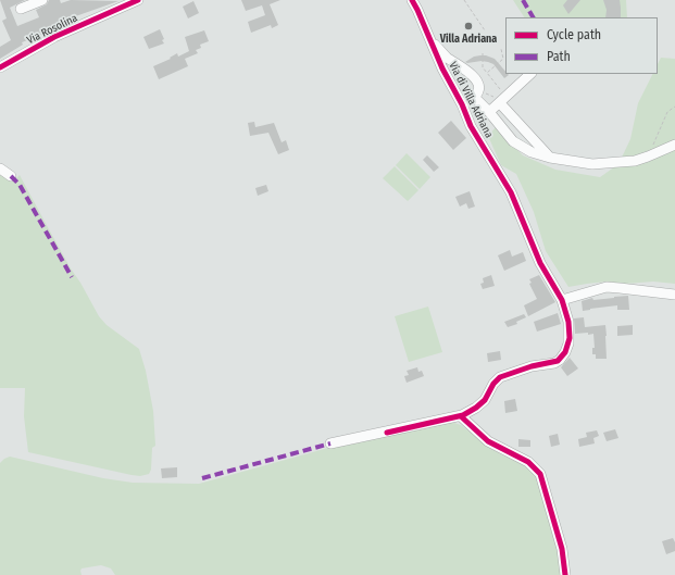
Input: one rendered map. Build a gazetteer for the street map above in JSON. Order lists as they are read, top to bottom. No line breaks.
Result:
{"streets":{"street":["Via Rosolina","Via di Villa Adriana"]},"places":["Villa Adriana"],"legend":["Cycle path","Path"]}
